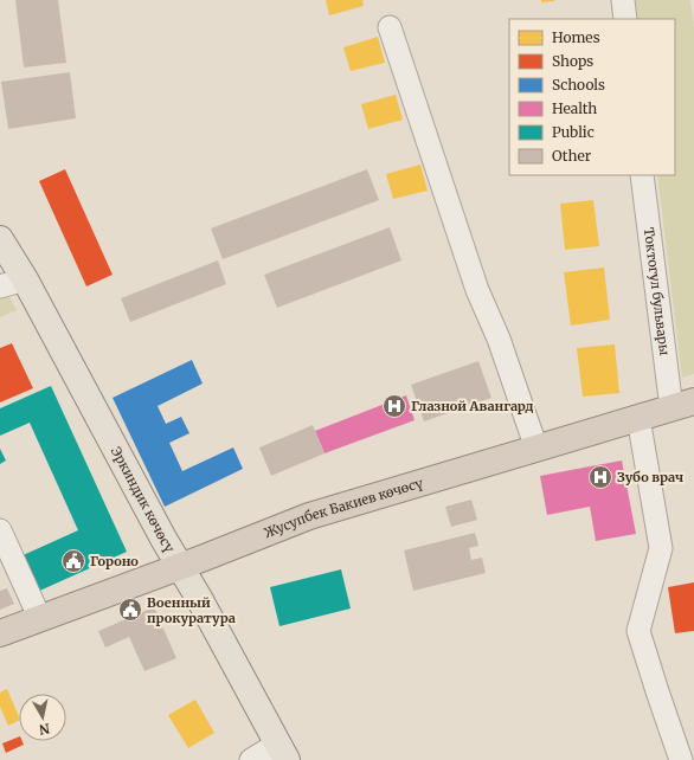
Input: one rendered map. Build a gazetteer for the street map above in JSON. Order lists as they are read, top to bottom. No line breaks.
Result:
{"streets":{"highway":["Жусупбек Бакиев көчөсү"],"main road":["Эркиндик көчөсү"],"street":["Токтогул бульвары"]},"crossings":[["Токтогул бульвары","Жусупбек Бакиев көчөсү"],["Эркиндик көчөсү","Жусупбек Бакиев көчөсү"]],"places":{"hospital":["Глазной Авангард","Зубо врач"],"public building":["Гороно","Военный прокуратура"]},"legend":["Homes","Shops","Schools","Health","Public","Other"],"north":"bottom"}
